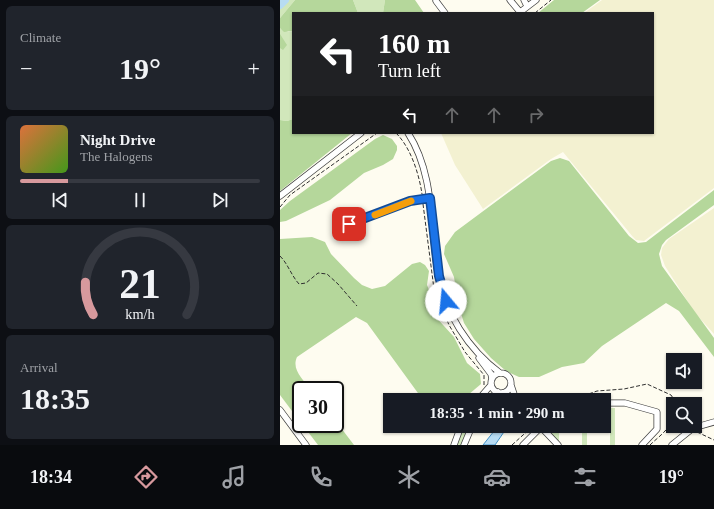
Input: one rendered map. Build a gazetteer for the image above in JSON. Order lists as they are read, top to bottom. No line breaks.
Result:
{"page":{"tile":["Climate",["Arrival","18:35"]],"turn":["160 m","Turn left"],"heat":["−","19°","+"],"song":["Night Drive","The Halogens"],"limit":"30","trip":"18:35 · 1 min · 290 m","tabs":["18:34","19°"],"gauge":["21","km/h"]}}
